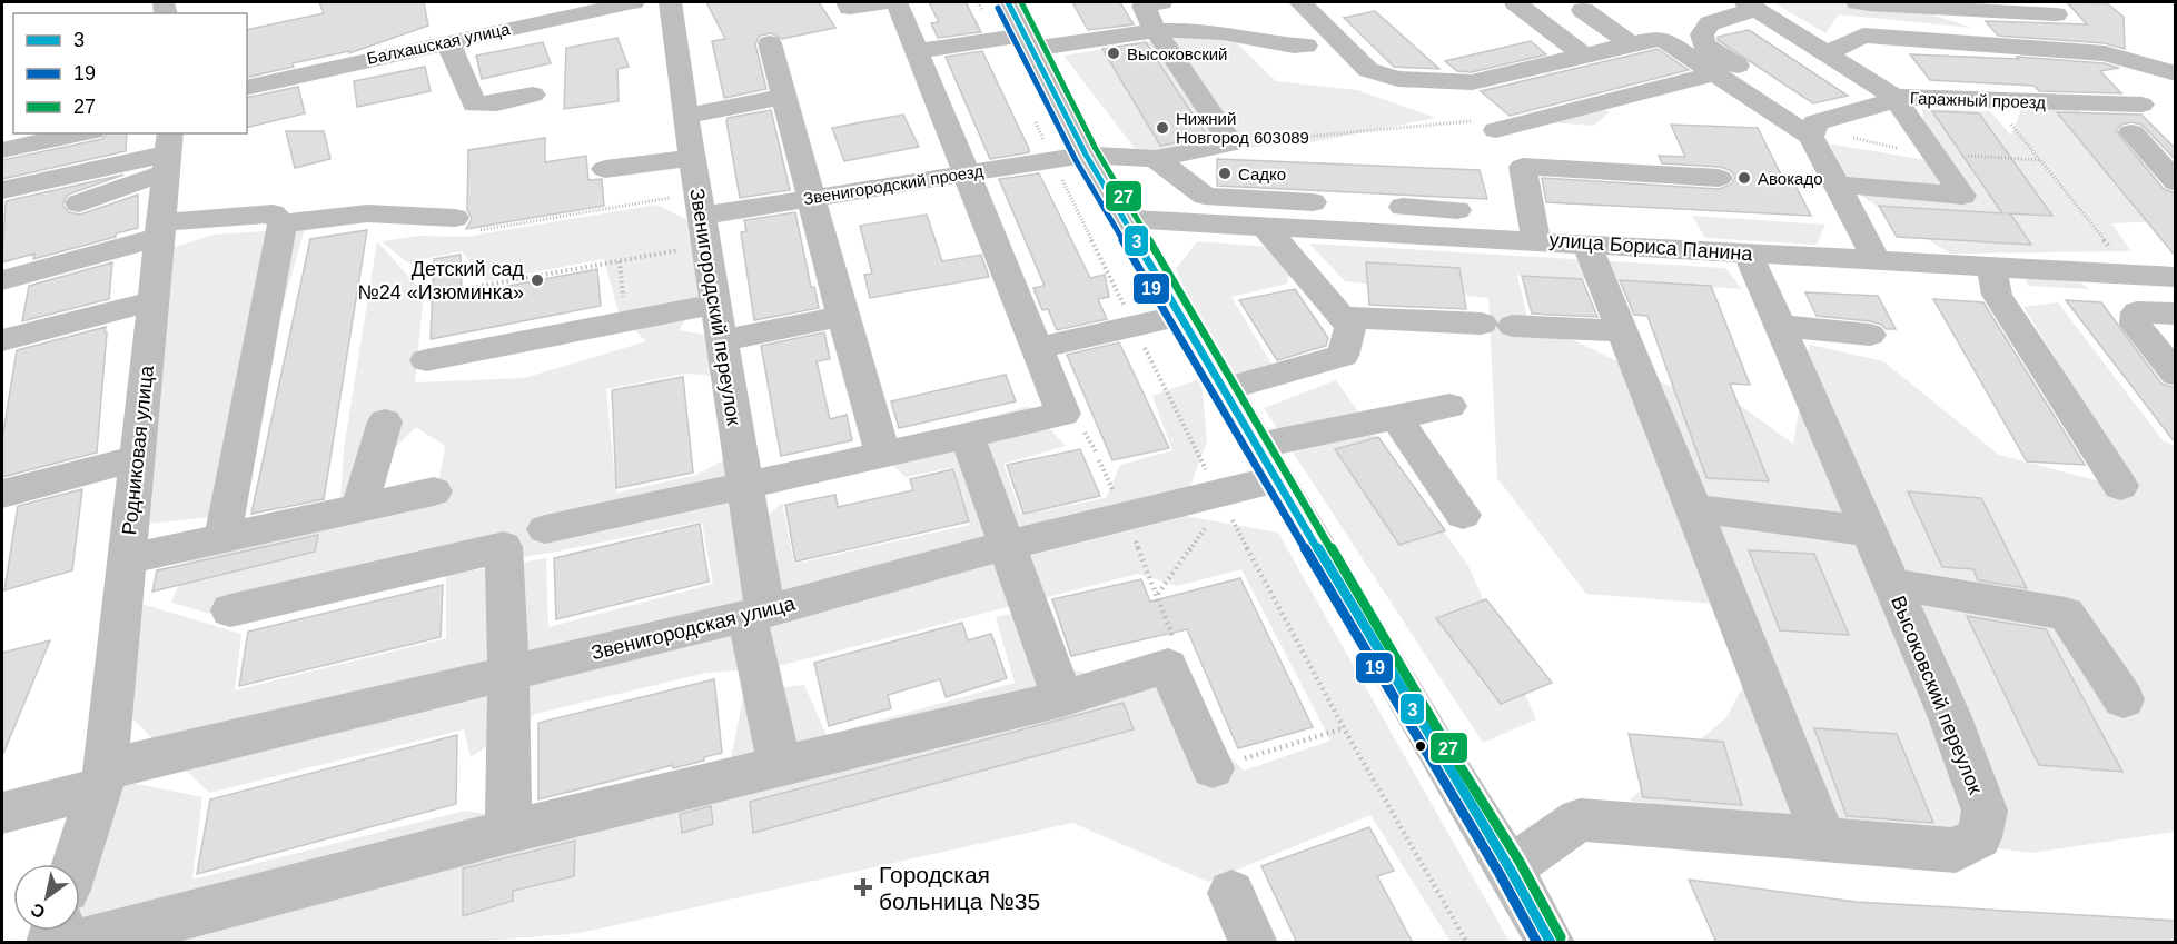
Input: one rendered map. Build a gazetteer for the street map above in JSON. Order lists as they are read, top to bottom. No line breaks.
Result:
{"streets":{"street":["Балхашская улица","Гаражный проезд","Звенигородский проезд","улица Бориса Панина","Звенигородский переулок","Родниковая улица","Звенигородская улица","Высоковский переулок"]},"crossings":[["Звенигородский проезд","Звенигородский переулок"],["улица Бориса Панина","Высоковский переулок"],["Звенигородский переулок","Звенигородская улица"],["Родниковая улица","Звенигородская улица"]],"places":{"other":["Высоковский","Нижний Новгород 603089","Садко","Авокадо","Детский сад №24 «Изюминка»"],"health":["Городская больница №35"]},"lines":["transit line 3","transit line 27","transit line 19"],"legend":["3","19","27"],"north":"bottom left"}
